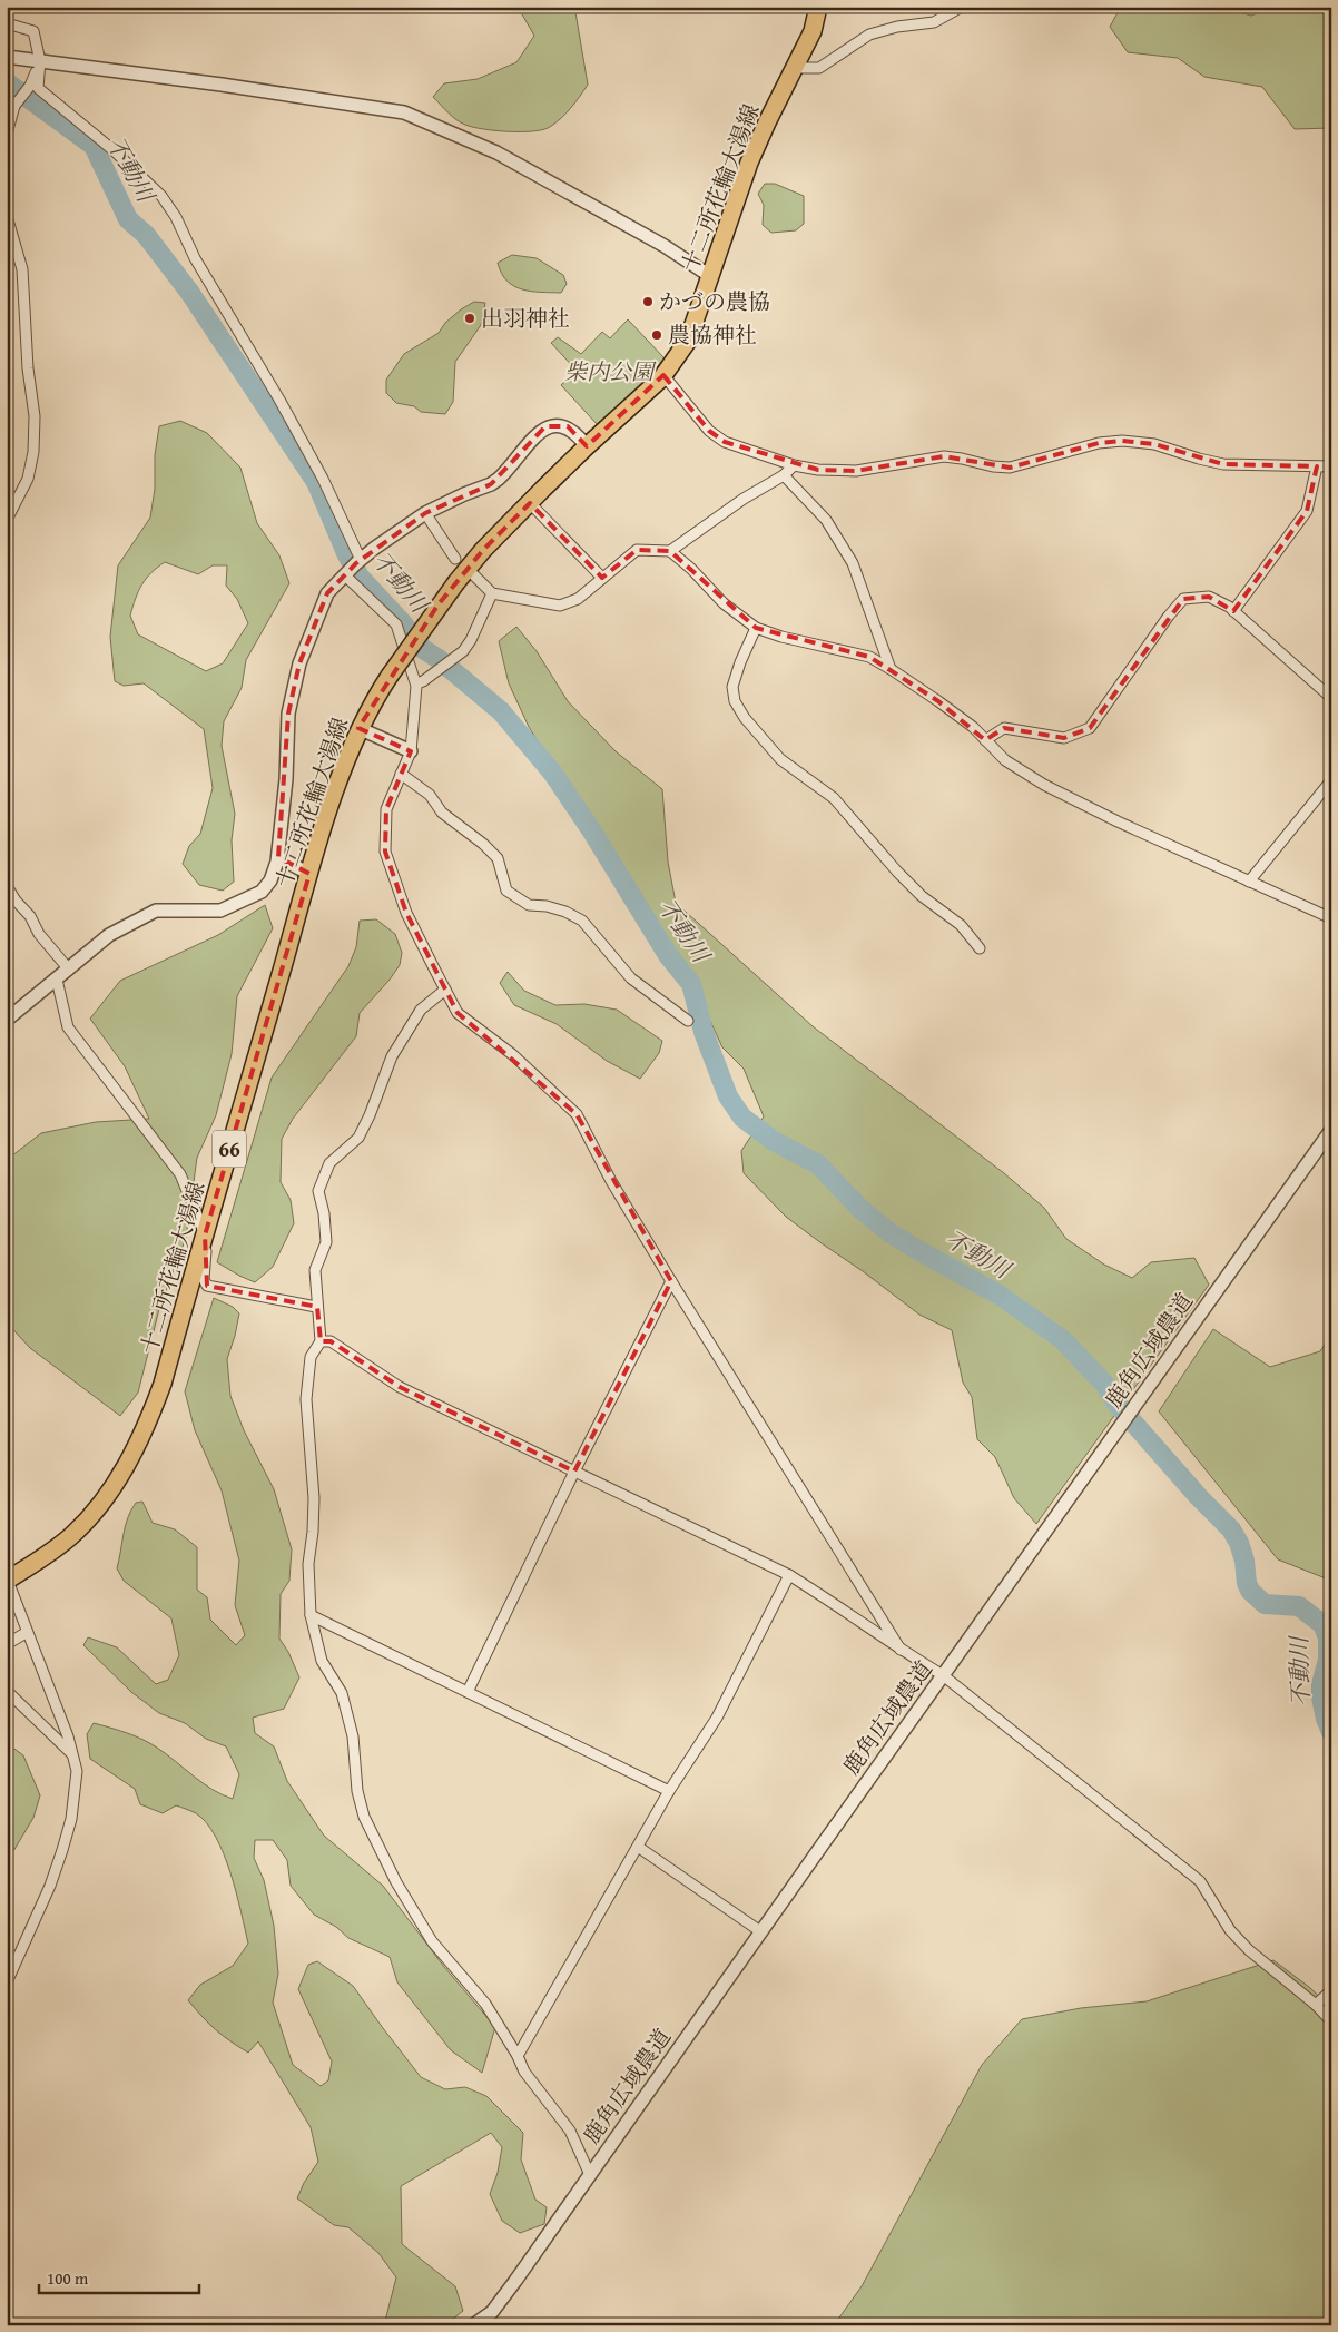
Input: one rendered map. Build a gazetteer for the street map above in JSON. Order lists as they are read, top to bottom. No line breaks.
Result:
{"streets":{"main road":["十二所花輪大湯線","66"],"street":["鹿角広域農道"]},"water":["不動川"],"parks":["柴内公園"],"places":["かづの農協","出羽神社","農協神社"],"scale_bar":"100 m"}
